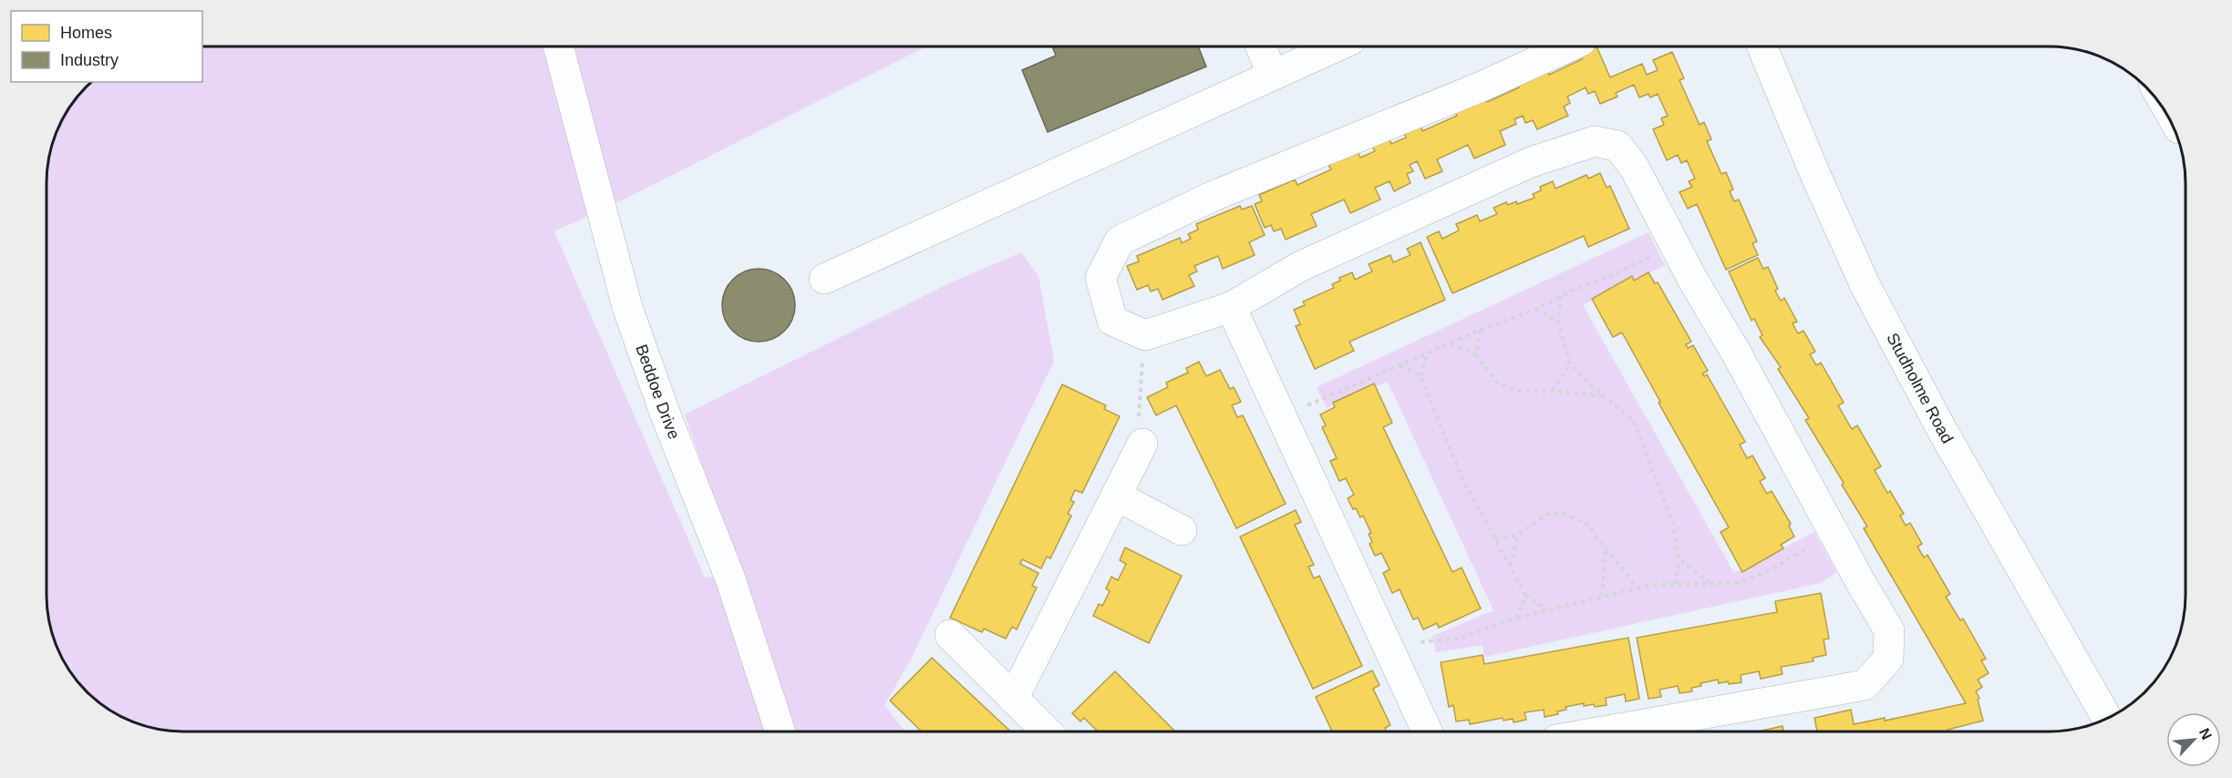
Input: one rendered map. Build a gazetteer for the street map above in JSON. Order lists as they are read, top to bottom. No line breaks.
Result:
{"streets":{"street":["Studholme Road","Beddoe Drive"]},"legend":["Homes","Industry"],"north":"top right"}
